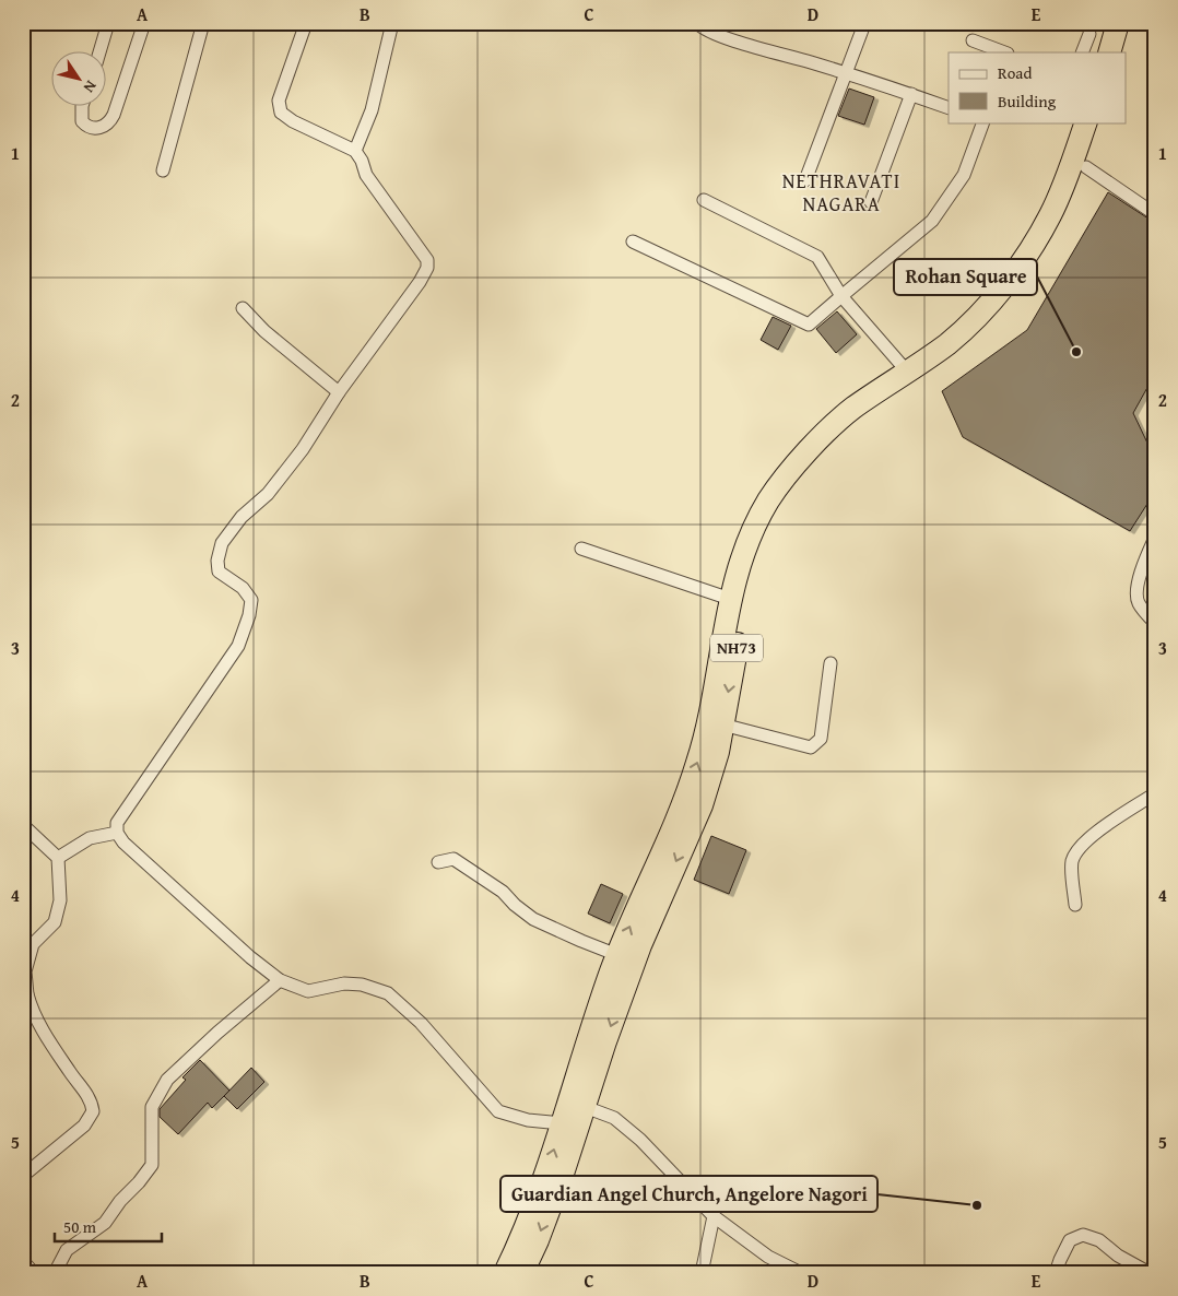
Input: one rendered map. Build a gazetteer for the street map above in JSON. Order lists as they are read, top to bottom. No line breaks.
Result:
{"streets":{"highway":["NH73"]},"districts":["NETHRAVATI NAGARA"],"places":["Rohan Square","Guardian Angel Church, Angelore Nagori"],"legend":["Road","Building"],"scale_bar":"50 m","north":"bottom right","grid":{"columns":["A","B","C","D","E"],"rows":["1","2","3","4","5"]}}
